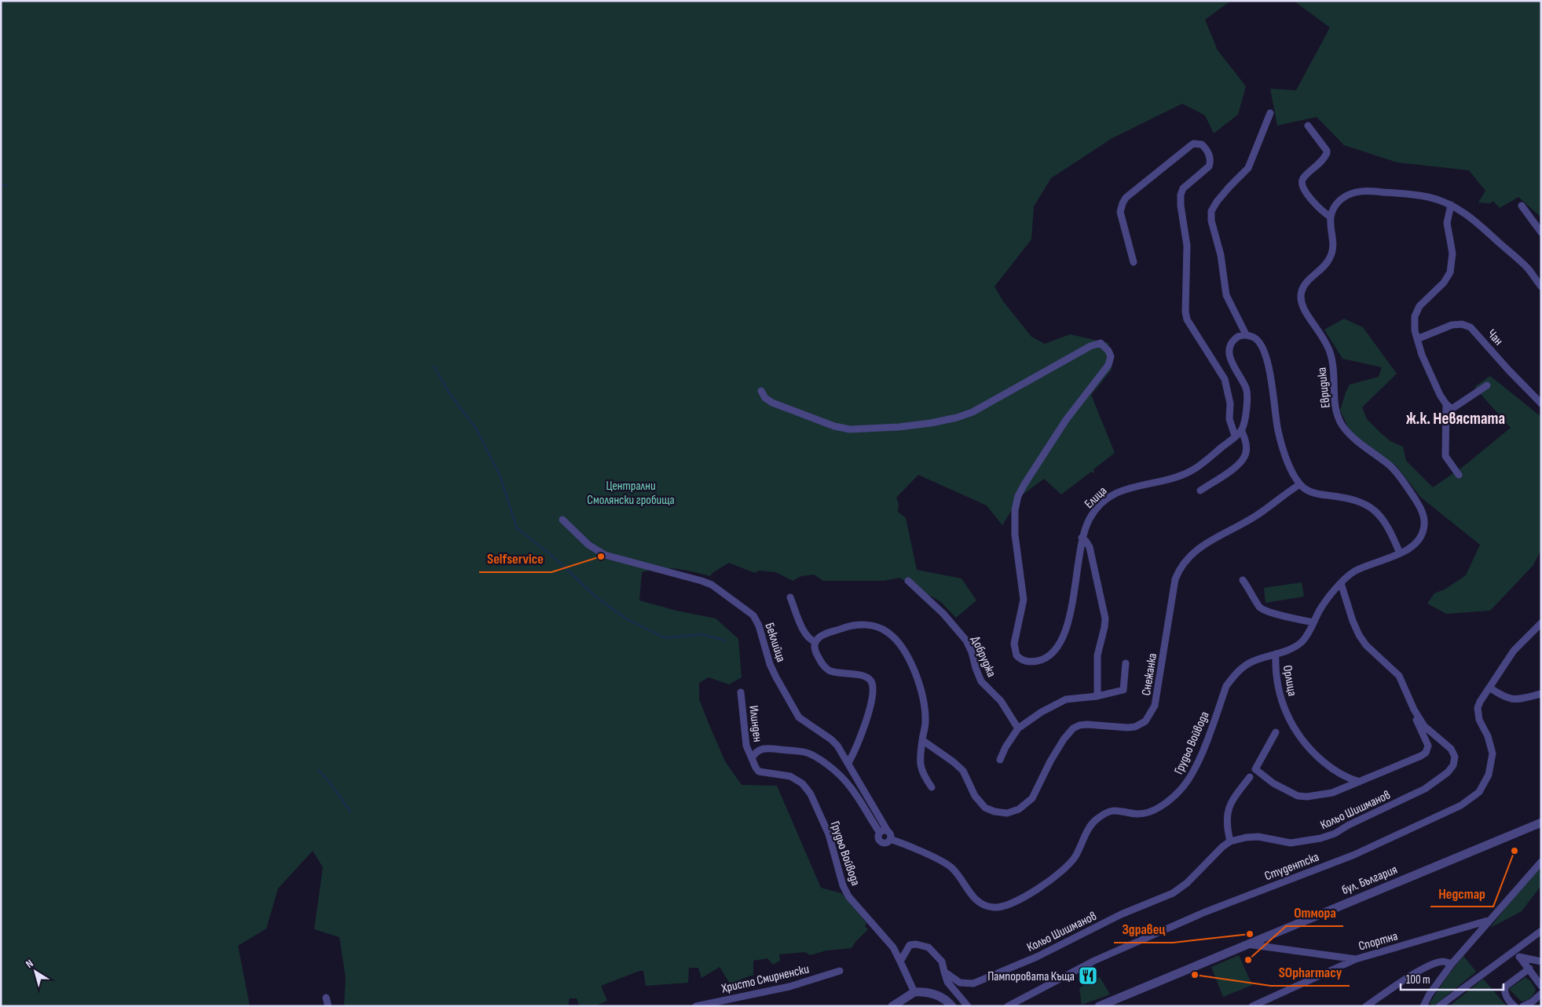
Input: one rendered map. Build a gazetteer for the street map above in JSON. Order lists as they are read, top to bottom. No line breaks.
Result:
{"streets":{"street":["Чан","Евридика","Елица","Беклийца","Добруджа","Снежанка","Орлица","Илинден","Грудьо Войвода","Кольо Шишманов","Студентска","бул. България","Спортна","Христо Смирненски"]},"crossings":[["Евридика","Грудьо Войвода"],["Беклийца","Грудьо Войвода"],["Орлица","Грудьо Войвода"],["Илинден","Грудьо Войвода"],["Грудьо Войвода","Кольо Шишманов"],["бул. България","Спортна"]],"districts":["ж.к. Невястата"],"parks":["Централни Смолянски гробища"],"places":{"other":["Selfservice","Недстар","Здравец","Отмора","SOpharmacy"],"restaurant":["Пампоровата Къща"]},"scale_bar":"100 m","north":"top left"}
